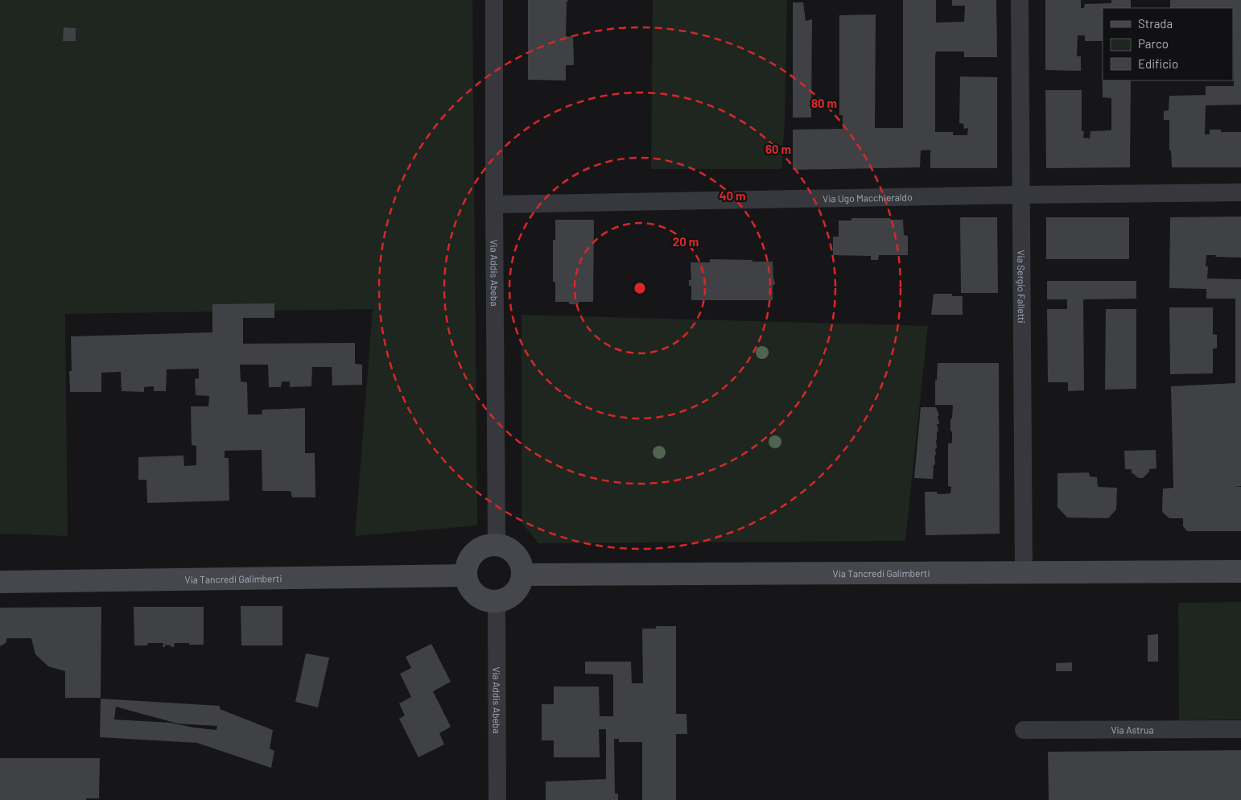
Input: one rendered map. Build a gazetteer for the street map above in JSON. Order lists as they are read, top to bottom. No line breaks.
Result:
{"streets":{"street":["Via Ugo Macchieraldo","Via Addis Abeba","Via Sergio Falletti","Via Tancredi Galimberti","Via Astrua"]},"crossings":[["Via Ugo Macchieraldo","Via Addis Abeba"],["Via Ugo Macchieraldo","Via Sergio Falletti"],["Via Addis Abeba","Via Tancredi Galimberti"],["Via Sergio Falletti","Via Tancredi Galimberti"]],"legend":["Strada","Parco","Edificio"],"rings":["80 m","60 m","40 m","20 m"]}
